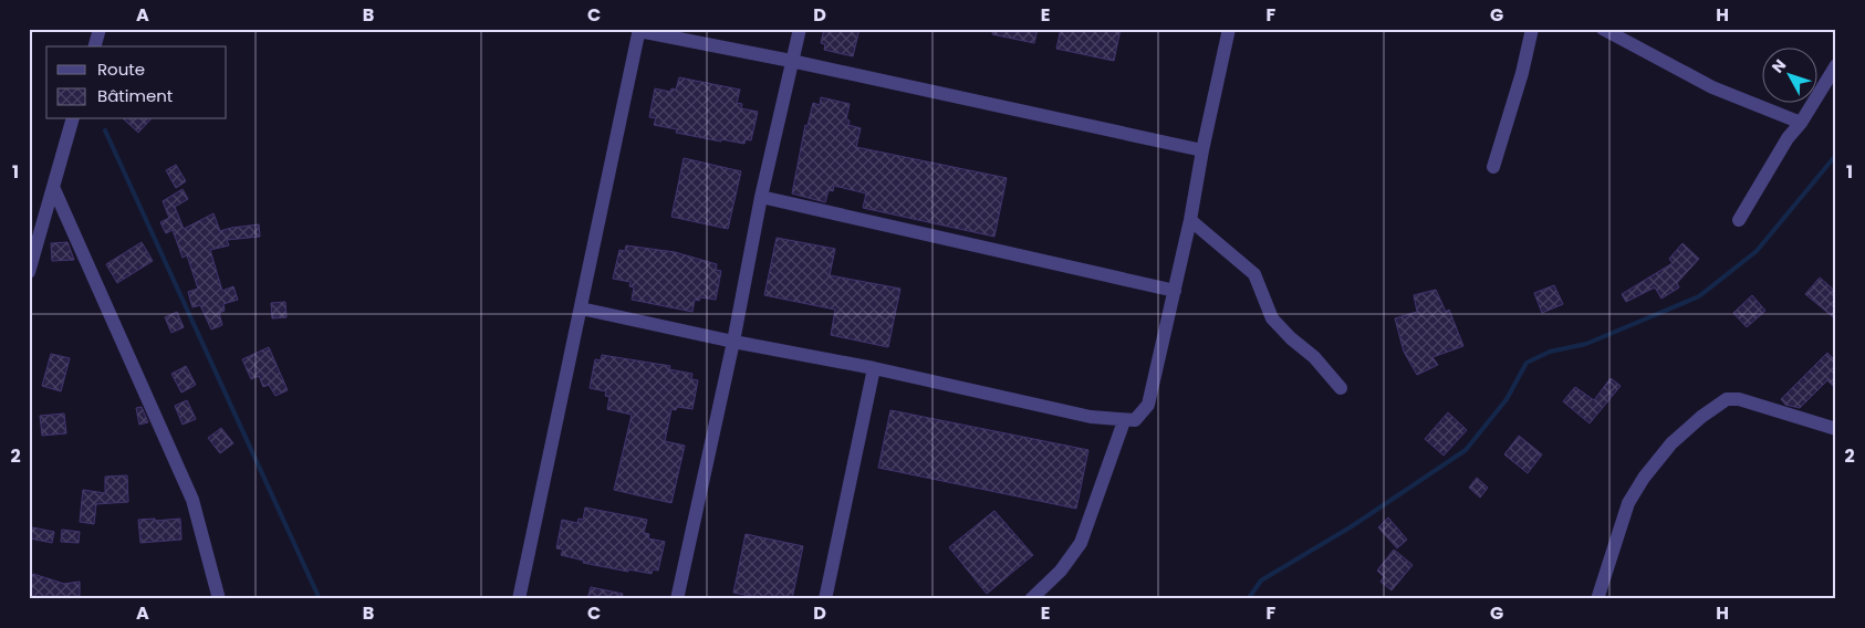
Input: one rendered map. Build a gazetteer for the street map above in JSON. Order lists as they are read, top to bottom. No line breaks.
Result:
{"legend":["Route","Bâtiment"],"north":"top left","grid":{"columns":["A","B","C","D","E","F","G","H"],"rows":["1","2"]}}
